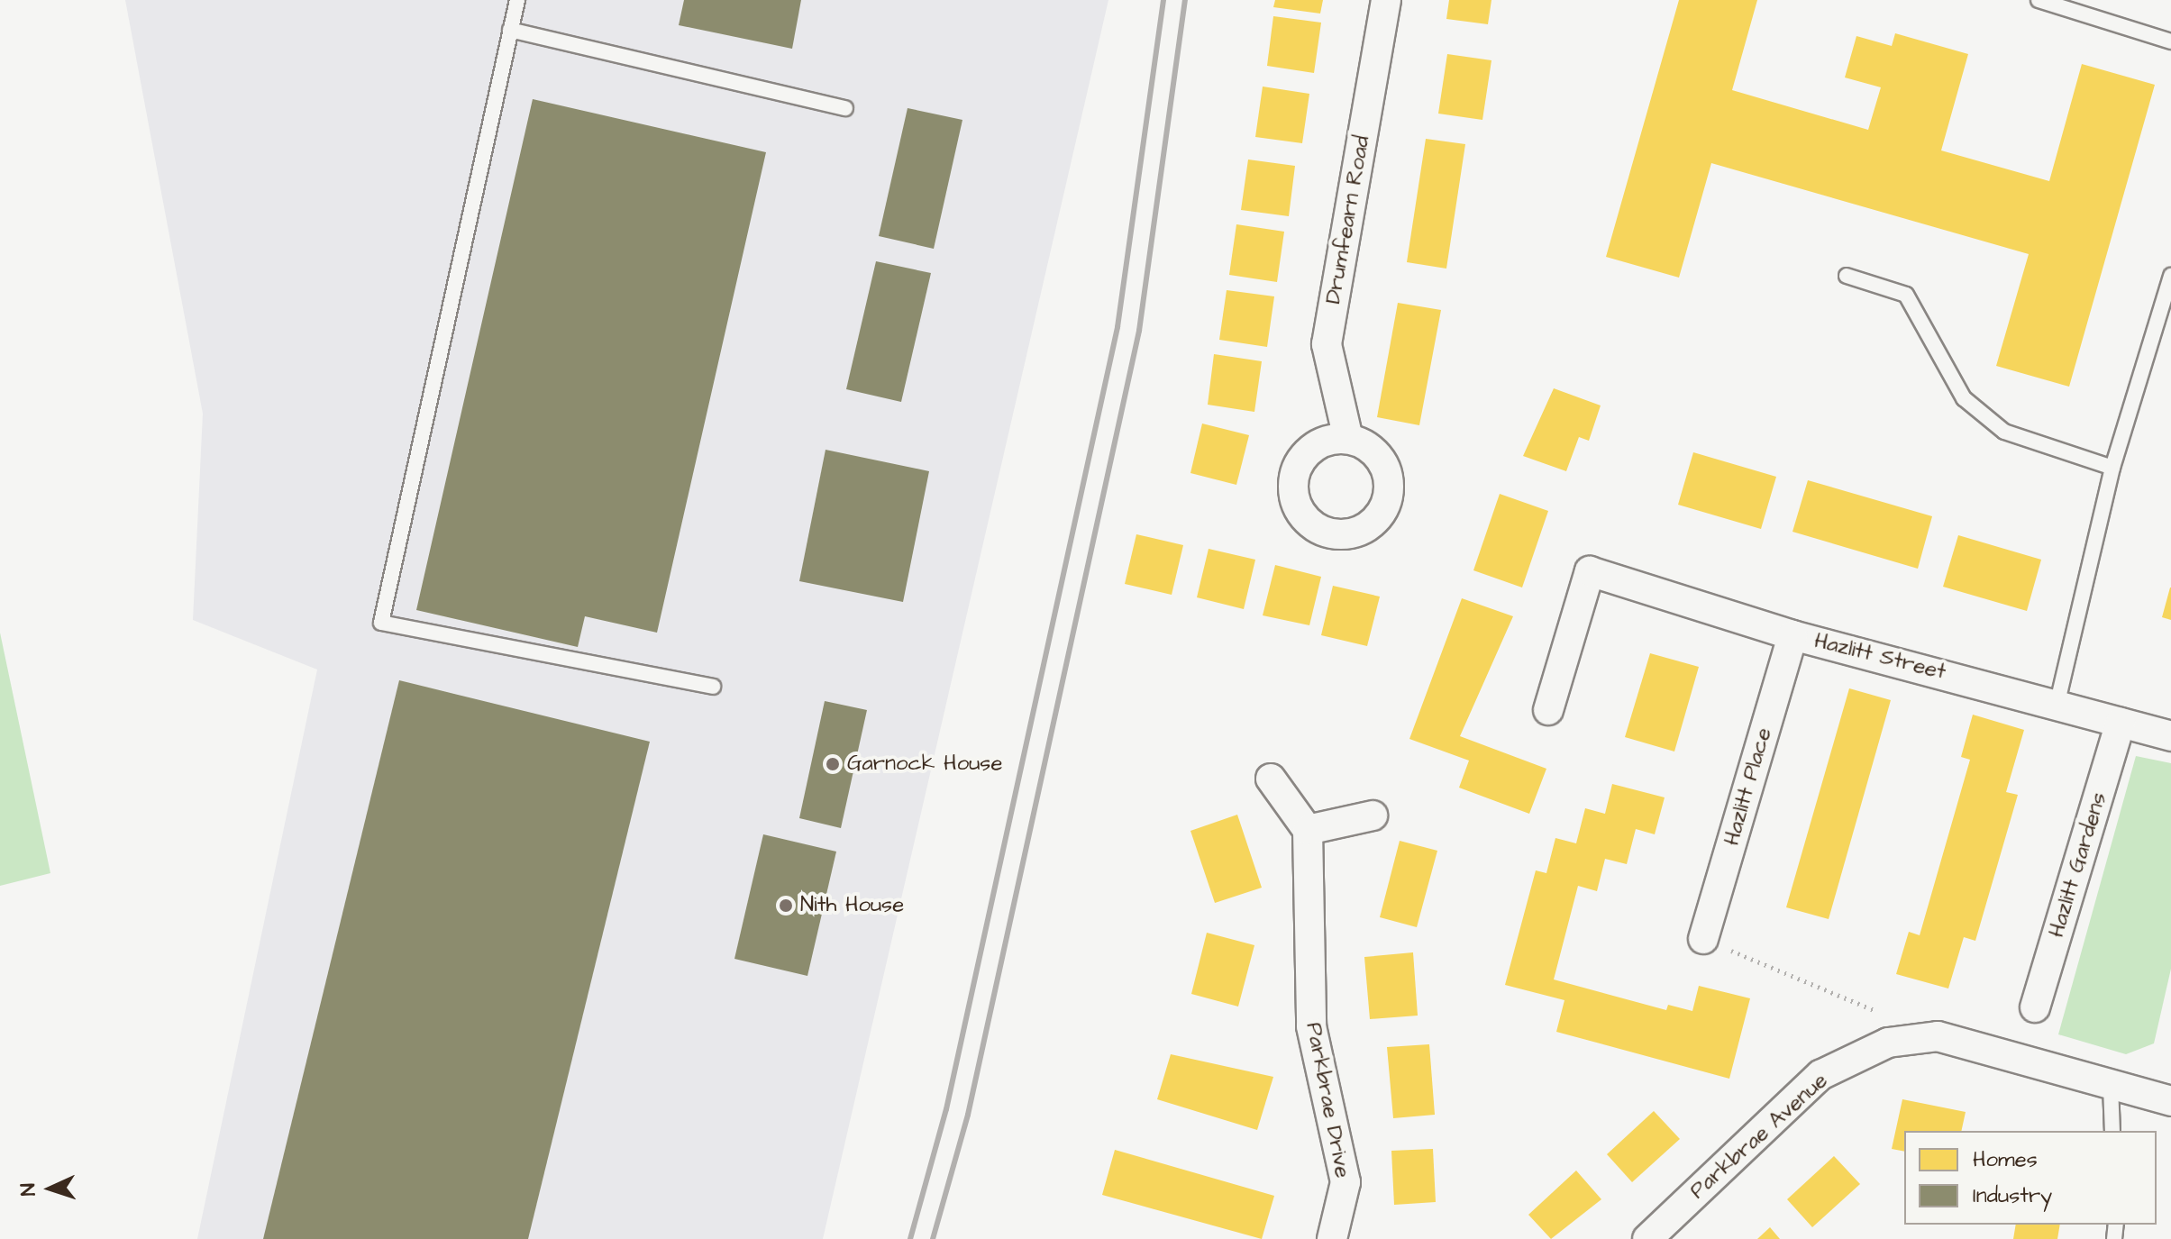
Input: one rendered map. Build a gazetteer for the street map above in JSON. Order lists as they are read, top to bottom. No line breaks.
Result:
{"streets":{"street":["Drumfearn Road","Hazlitt Street","Hazlitt Place","Hazlitt Gardens","Parkbrae Drive","Parkbrae Avenue"]},"crossings":[["Hazlitt Street","Hazlitt Place"],["Hazlitt Street","Hazlitt Gardens"]],"places":["Garnock House","Nith House"],"legend":["Homes","Industry"],"north":"left"}
